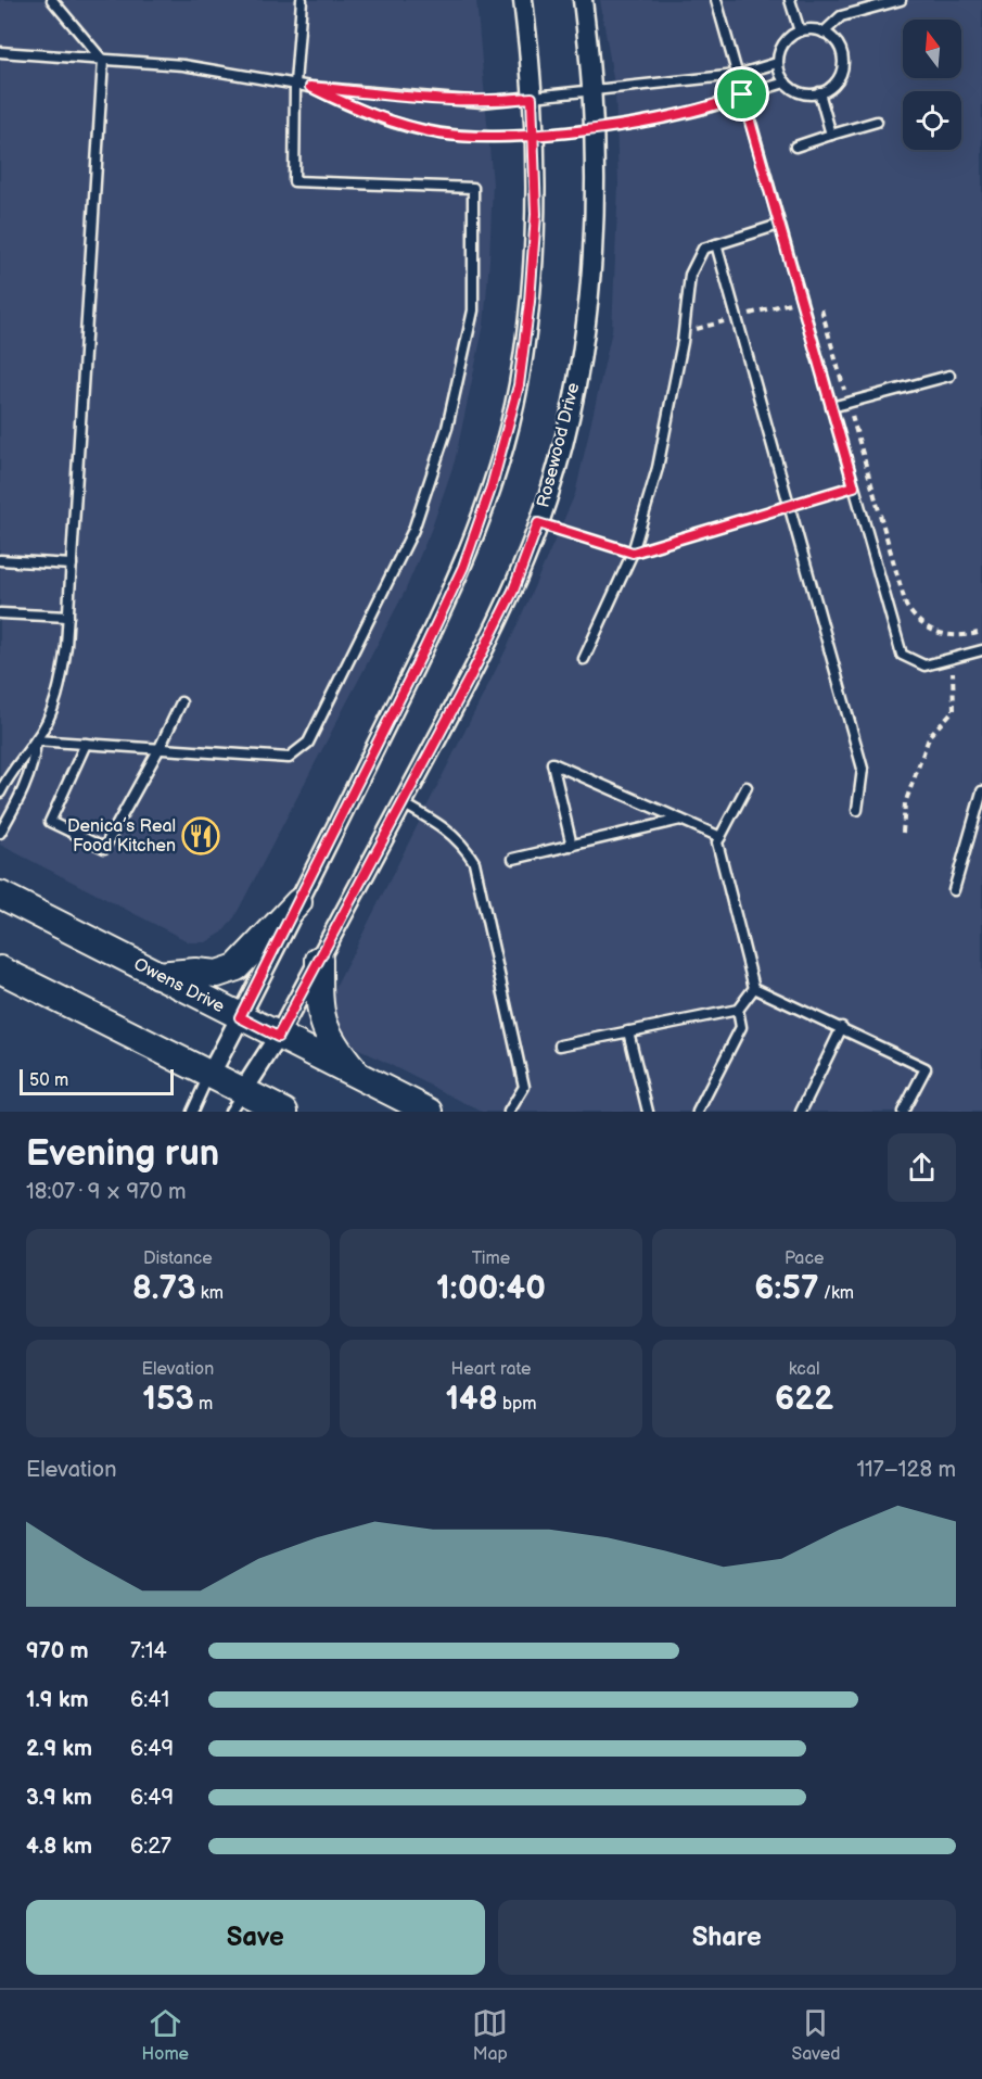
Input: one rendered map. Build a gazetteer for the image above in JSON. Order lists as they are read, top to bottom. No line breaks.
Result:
{"streets":{"street":["Rosewood Drive","Owens Drive"]},"crossings":[["Rosewood Drive","Owens Drive"]],"places":{"restaurant":["Denica’s Real Food Kitchen"]},"scale_bar":"50 m","north":"top","page":{"scale":"50 m","heading":["Evening run","18:07 · 9 × 970 m"],"stats":[["Distance","8.73 km"],["Time","1:00:40"],["Pace","6:57 /km"],["Elevation","153 m"],["Heart rate","148 bpm"],["kcal","622"]],"chart":["Elevation","117–128 m"],"list":[{"name":"970 m","note":"7:14"},{"name":"1.9 km","note":"6:41"},{"name":"2.9 km","note":"6:49"},{"name":"3.9 km","note":"6:49"},{"name":"4.8 km","note":"6:27"}],"buttons":["Save","Share"],"tabs":["Home","Map","Saved"]}}
